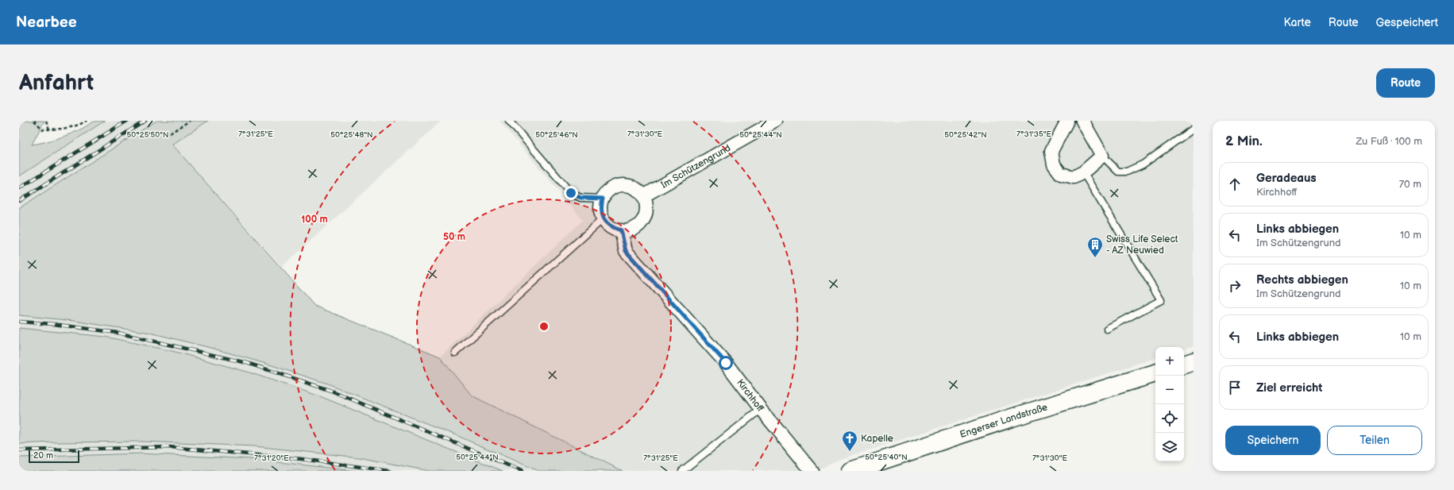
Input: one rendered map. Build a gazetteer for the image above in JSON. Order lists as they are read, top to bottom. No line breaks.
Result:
{"streets":{"main road":["Engerser Landstraße"],"street":["Im Schützengrund","Kirchhoff"]},"crossings":[["Im Schützengrund","Kirchhoff"]],"places":{"building":["Swiss Life Select - AZ Neuwied"],"church":["Kapelle"]},"scale_bar":"20 m","page":{"header":"Nearbee","nav":["Karte","Route","Gespeichert"],"buttons":["Route",["Speichern","Teilen"]],"title":"Anfahrt","heading":["2 Min.","Zu Fuß · 100 m"],"list":[["Geradeaus","Kirchhoff","70 m"],["Links abbiegen","Im Schützengrund","10 m"],["Rechts abbiegen","Im Schützengrund","10 m"],["Links abbiegen","10 m"],"Ziel erreicht"],"map_buttons":["+","−"],"scale":"20 m"},"coordinates":["7°31'25\"E","7°31'30\"E","7°31'35\"E","50°25'50\"N","50°25'48\"N","50°25'46\"N","50°25'44\"N","50°25'42\"N","50°25'40\"N","7°31'20\"E"],"rings":["100 m","50 m"]}
